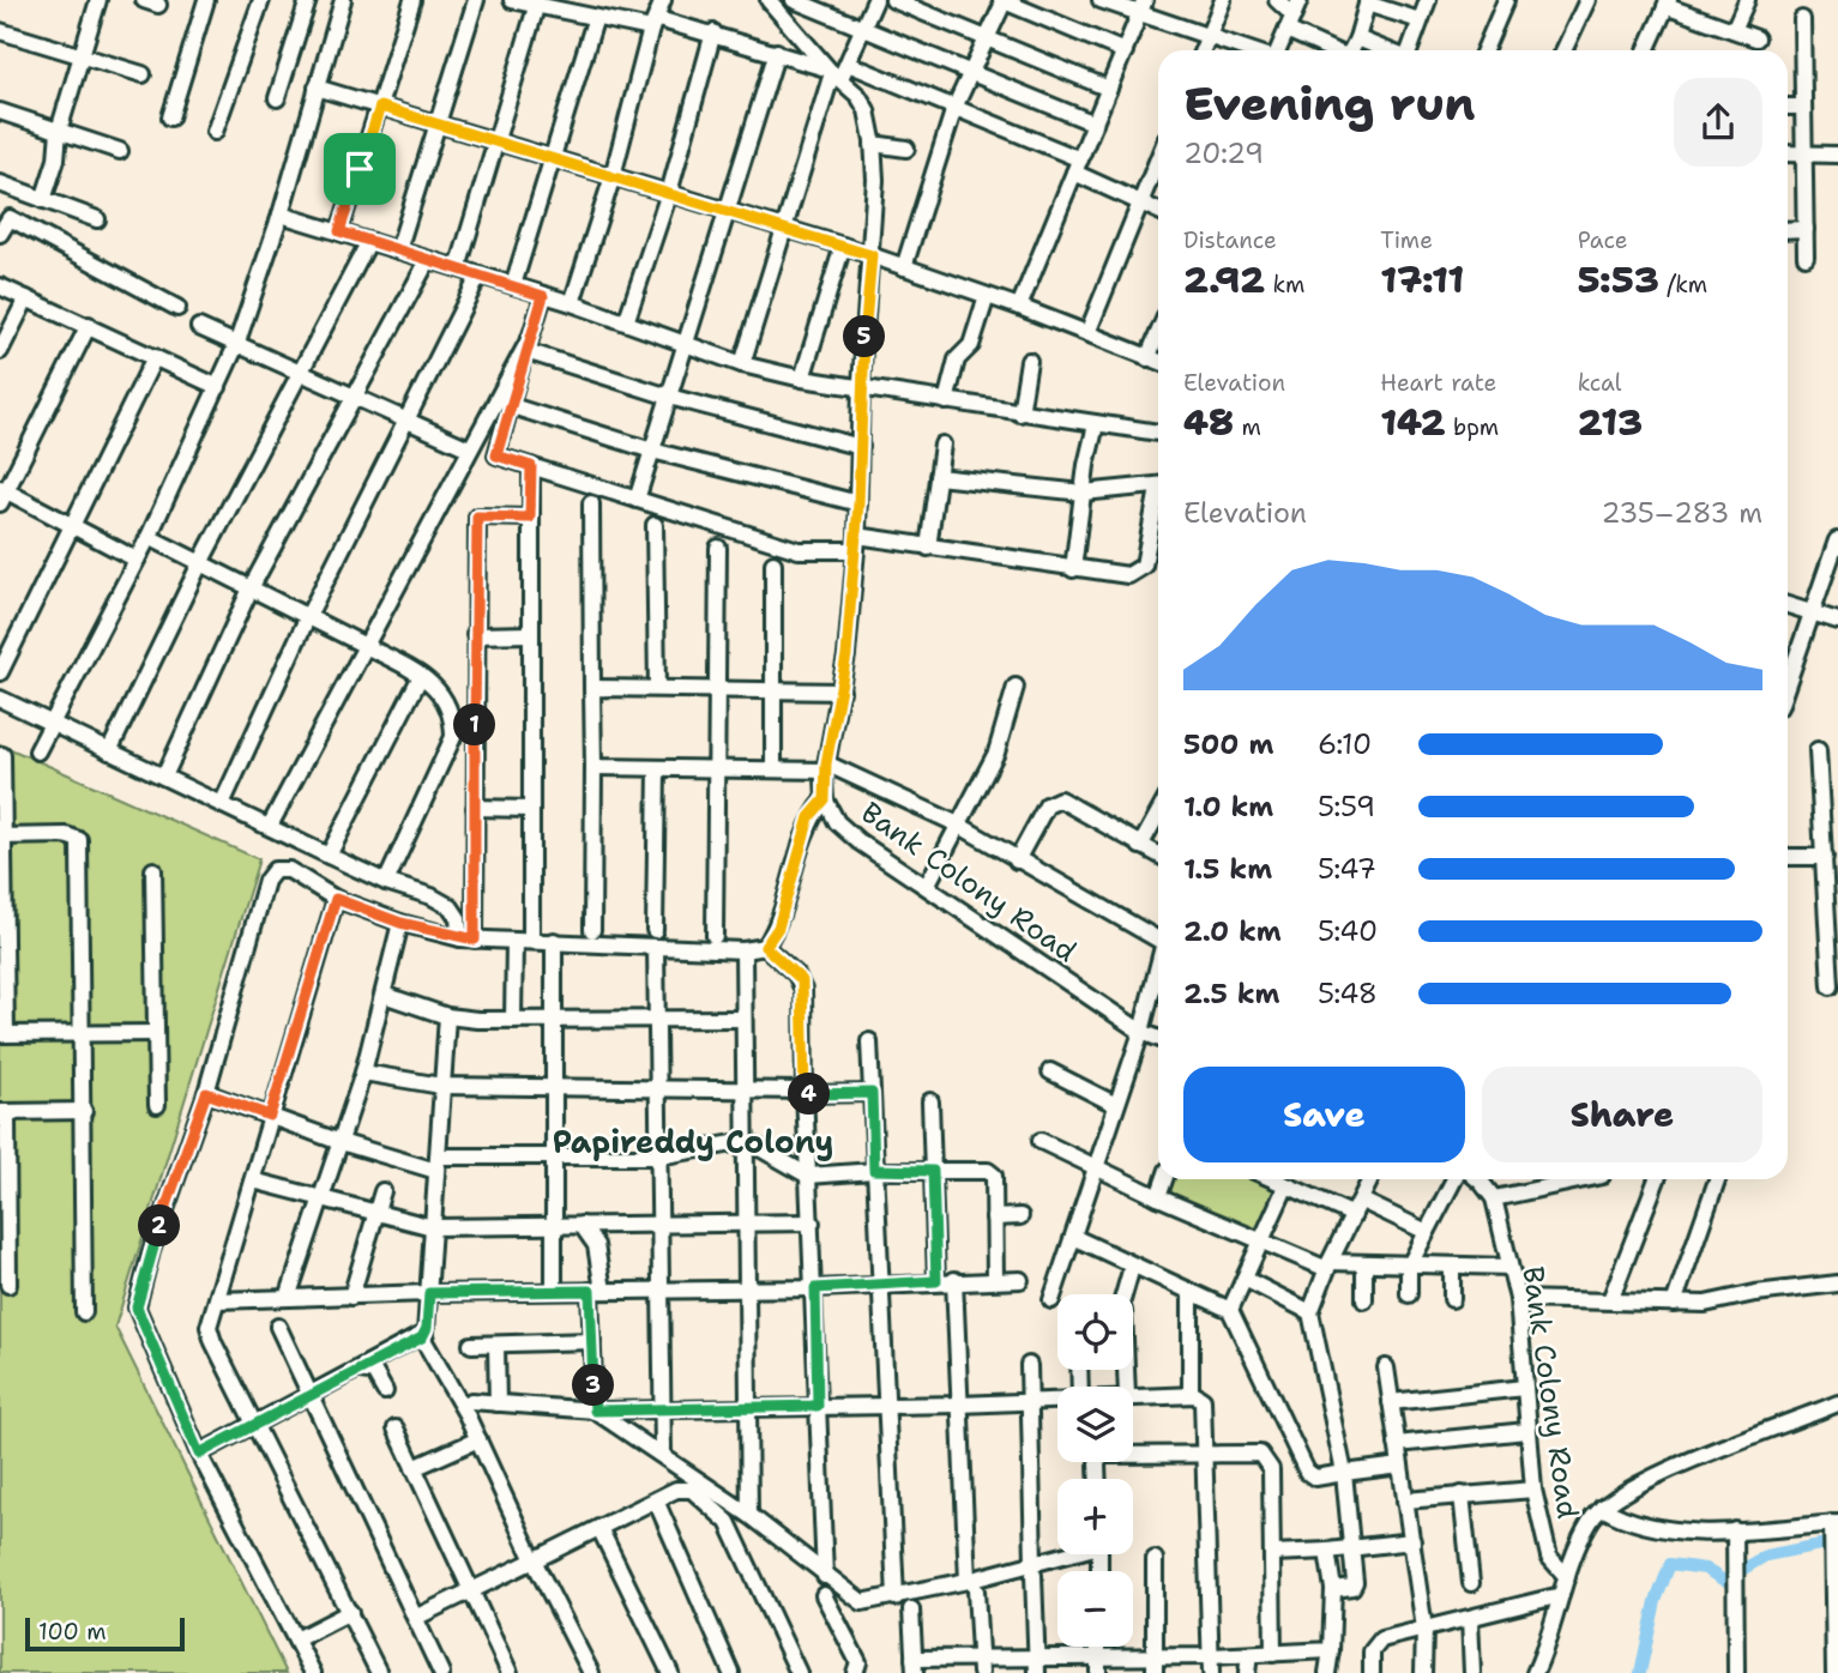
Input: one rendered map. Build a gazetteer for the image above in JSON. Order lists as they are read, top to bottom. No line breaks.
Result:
{"streets":{"street":["Bank Colony Road"]},"districts":["Papireddy Colony"],"scale_bar":"100 m","page":{"heading":["Evening run","20:29"],"stats":[["Distance","2.92 km"],["Time","17:11"],["Pace","5:53 /km"],["Elevation","48 m"],["Heart rate","142 bpm"],["kcal","213"]],"pins":["5","1","4","2","3"],"chart":["Elevation","235–283 m"],"list":[{"name":"500 m","note":"6:10"},{"name":"1.0 km","note":"5:59"},{"name":"1.5 km","note":"5:47"},{"name":"2.0 km","note":"5:40"},{"name":"2.5 km","note":"5:48"}],"buttons":["Save","Share"],"map_buttons":["+","−"],"scale":"100 m"}}
